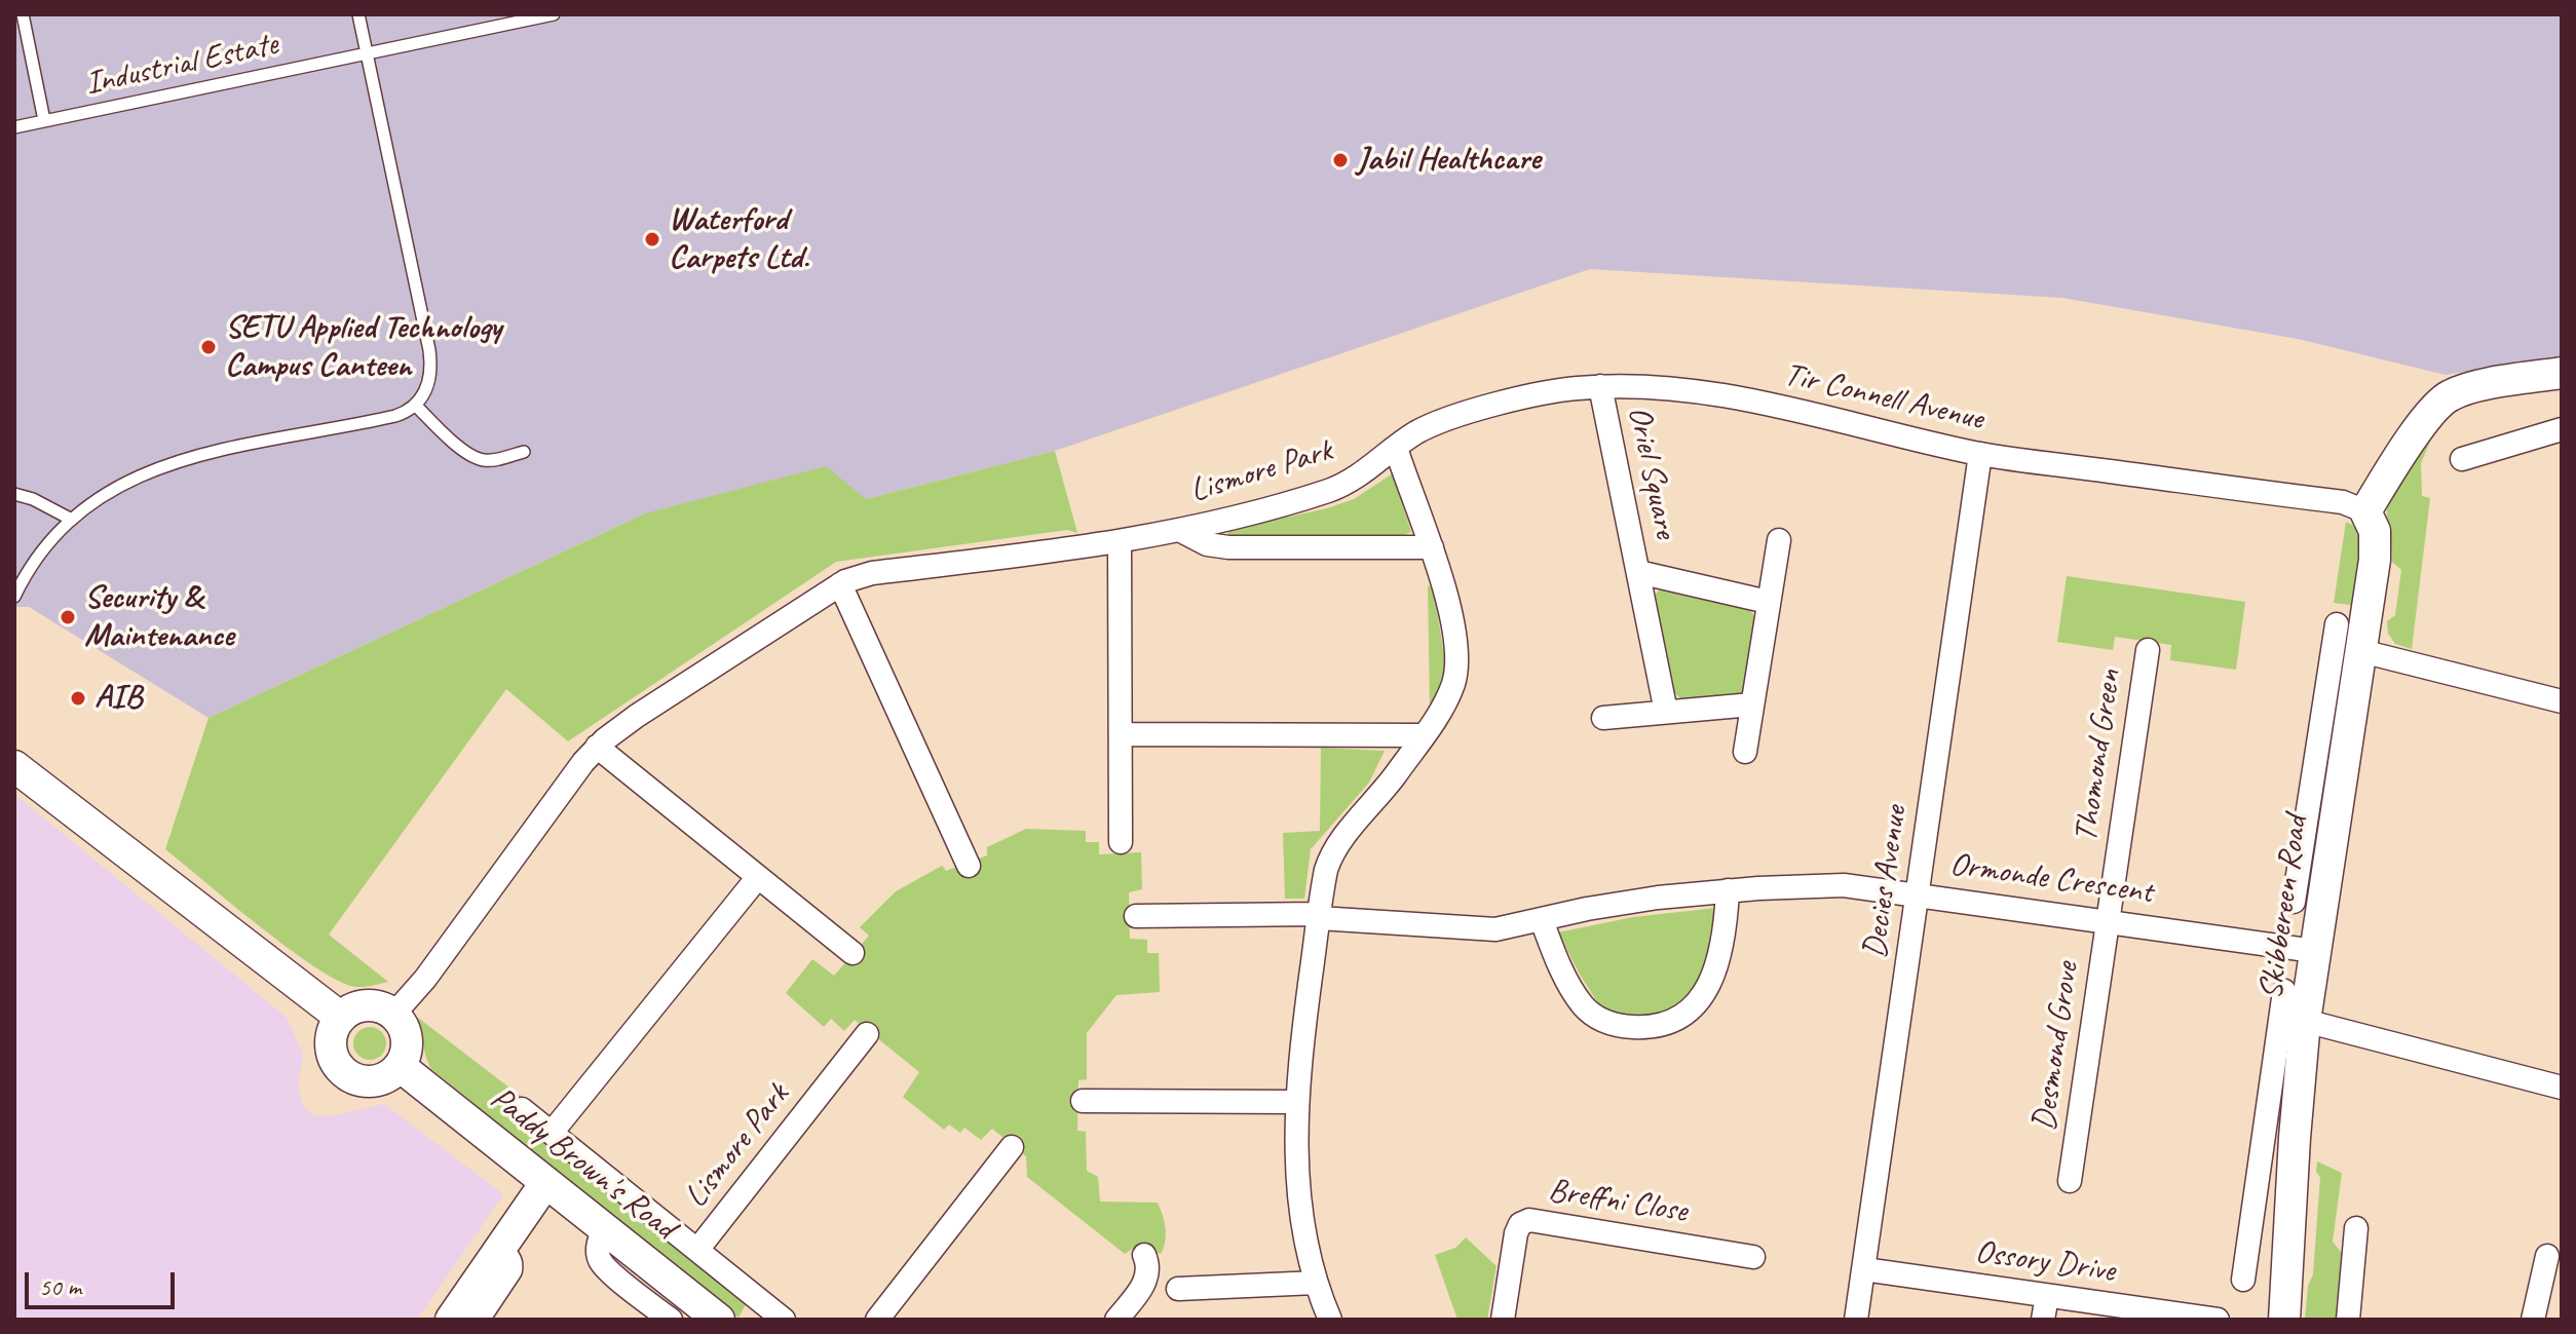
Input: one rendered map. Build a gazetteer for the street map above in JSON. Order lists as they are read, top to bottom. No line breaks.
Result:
{"streets":{"street":["Tir Connell Avenue","Lismore Park","Oriel Square","Thomond Green","Ormonde Crescent","Decies Avenue","Skibbereen Road","Desmond Grove","Paddy Brown's Road","Breffni Close","Ossory Drive"],"lane":["Industrial Estate"]},"crossings":[["Tir Connell Avenue","Lismore Park"],["Tir Connell Avenue","Oriel Square"],["Tir Connell Avenue","Decies Avenue"],["Tir Connell Avenue","Skibbereen Road"],["Lismore Park","Paddy Brown's Road"],["Thomond Green","Ormonde Crescent"],["Thomond Green","Desmond Grove"],["Ormonde Crescent","Decies Avenue"],["Ormonde Crescent","Skibbereen Road"],["Ormonde Crescent","Desmond Grove"],["Decies Avenue","Ossory Drive"]],"places":["Jabil Healthcare","Waterford Carpets Ltd.","SETU Applied Technology Campus Canteen","Security & Maintenance","AIB"],"scale_bar":"50 m"}
